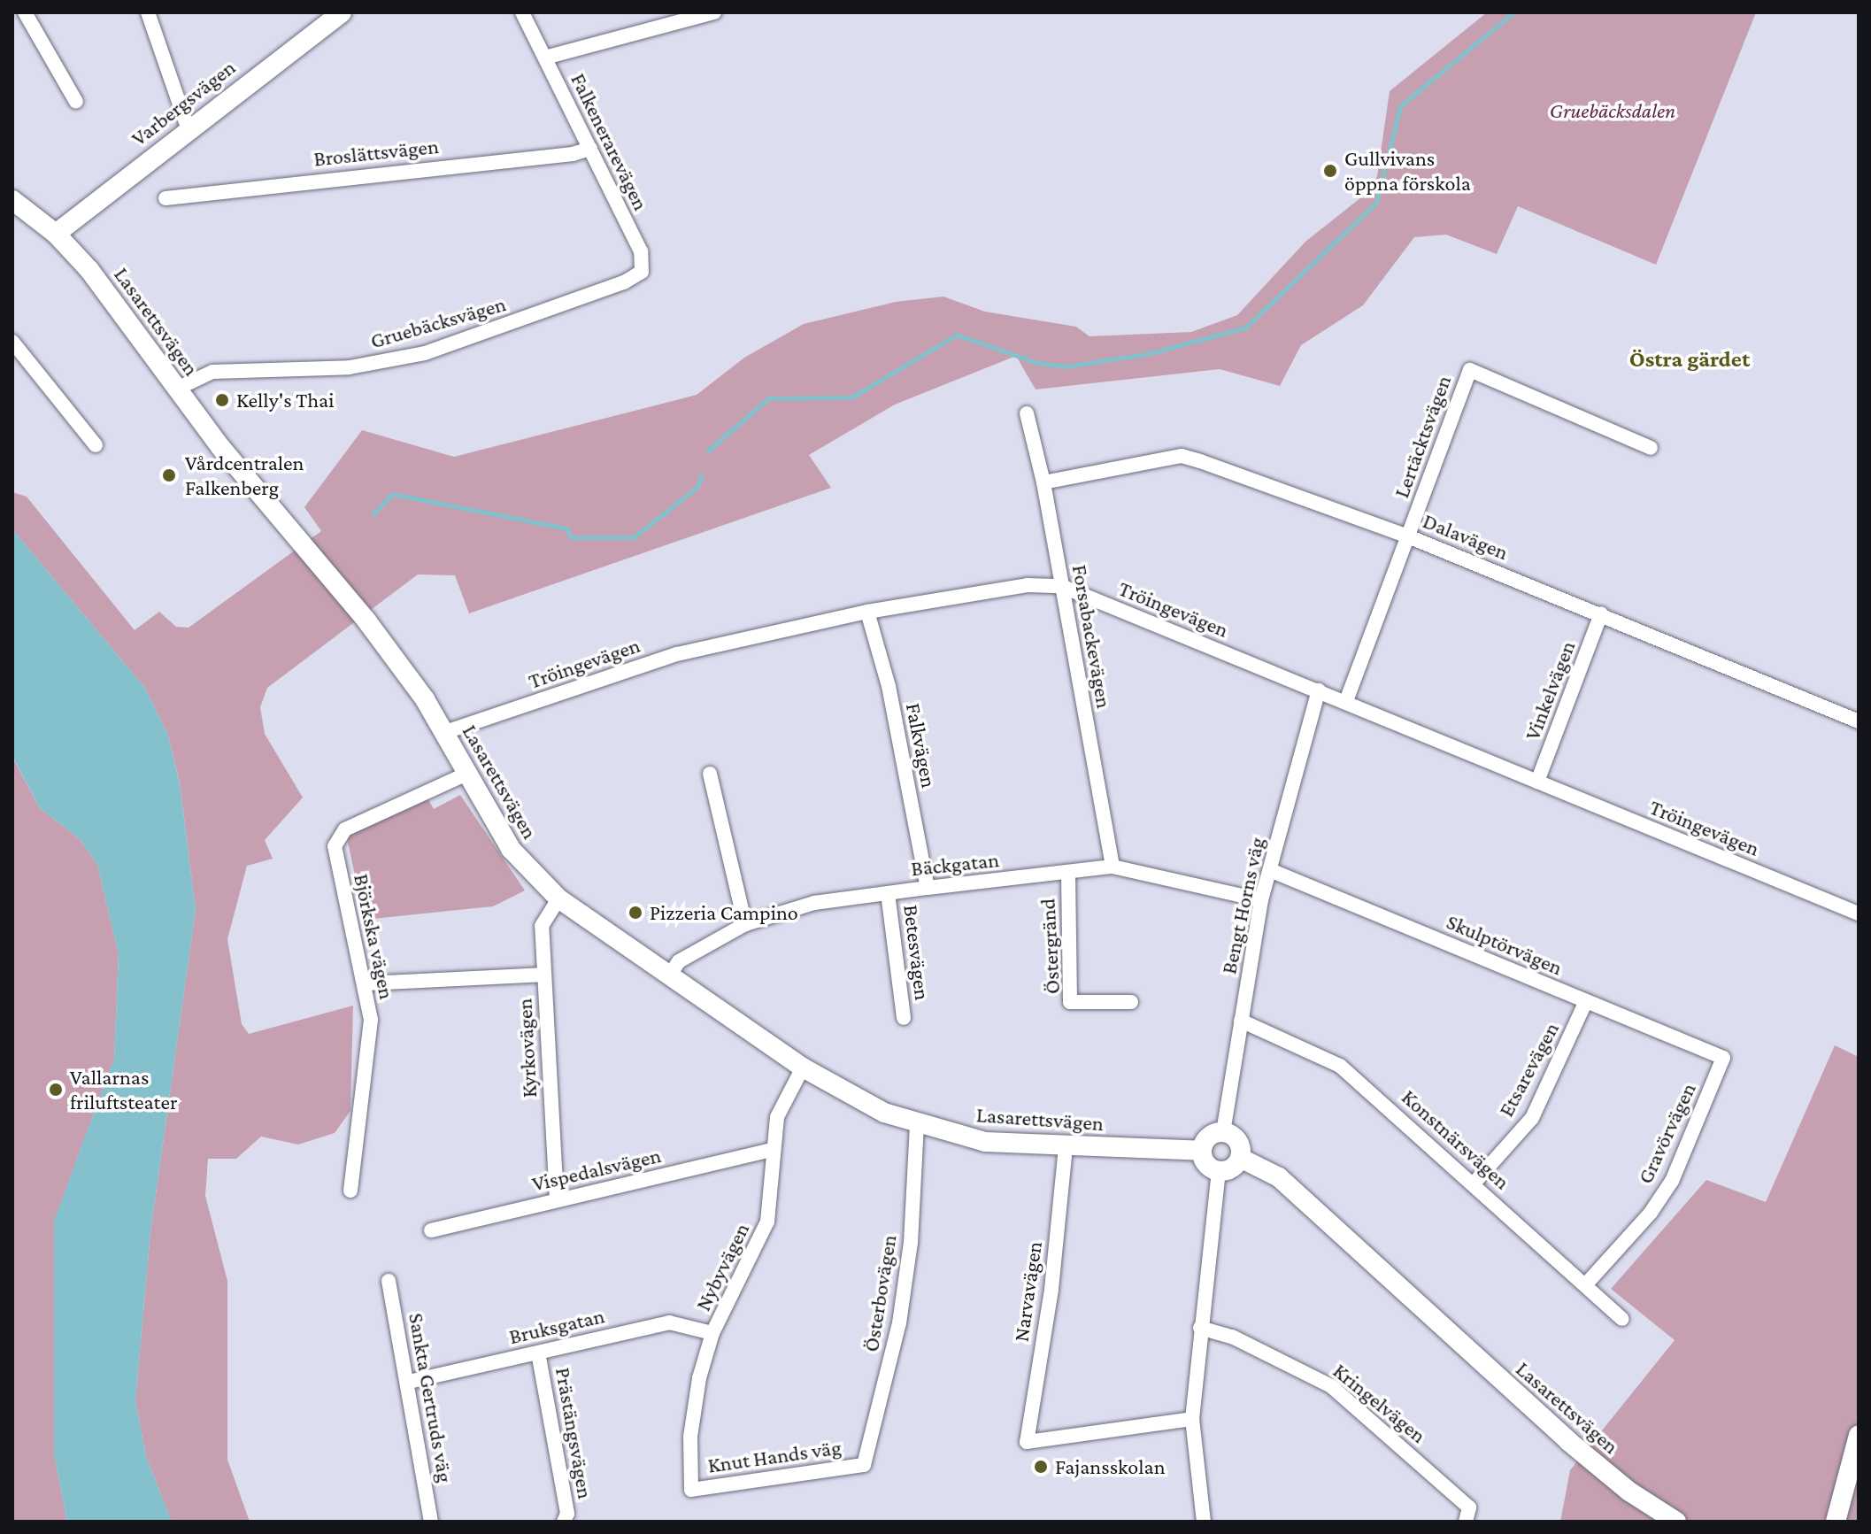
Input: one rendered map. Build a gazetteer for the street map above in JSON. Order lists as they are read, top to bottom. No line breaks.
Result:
{"streets":{"street":["Varbergsvägen","Falkenerarevägen","Broslättsvägen","Lasarettsvägen","Gruebäcksvägen","Lertäcktsvägen","Dalavägen","Tröingevägen","Forsabackevägen","Vinkelvägen","Falkvägen","Bäckgatan","Bengt Horns väg","Björkska vägen","Skulptörvägen","Östergränd","Betesvägen","Kyrkovägen","Etsarevägen","Gravörvägen","Konstnärsvägen","Vispedalsvägen","Nybyvägen","Narvavägen","Österbovägen","Bruksgatan","Sankta Gertruds väg","Kringelvägen","Prästängsvägen","Knut Hands väg"]},"crossings":[["Varbergsvägen","Lasarettsvägen"],["Falkenerarevägen","Broslättsvägen"],["Falkenerarevägen","Gruebäcksvägen"],["Lasarettsvägen","Gruebäcksvägen"],["Lasarettsvägen","Tröingevägen"],["Lasarettsvägen","Bäckgatan"],["Lasarettsvägen","Bengt Horns väg"],["Lasarettsvägen","Björkska vägen"],["Lasarettsvägen","Kyrkovägen"],["Lasarettsvägen","Nybyvägen"],["Lasarettsvägen","Narvavägen"],["Lasarettsvägen","Österbovägen"],["Lertäcktsvägen","Dalavägen"],["Lertäcktsvägen","Tröingevägen"],["Dalavägen","Forsabackevägen"],["Dalavägen","Vinkelvägen"],["Tröingevägen","Forsabackevägen"],["Tröingevägen","Vinkelvägen"],["Tröingevägen","Falkvägen"],["Tröingevägen","Bengt Horns väg"],["Forsabackevägen","Bäckgatan"],["Falkvägen","Bäckgatan"],["Bäckgatan","Bengt Horns väg"],["Bäckgatan","Östergränd"],["Bäckgatan","Betesvägen"],["Bengt Horns väg","Skulptörvägen"],["Bengt Horns väg","Konstnärsvägen"],["Skulptörvägen","Etsarevägen"],["Skulptörvägen","Gravörvägen"],["Kyrkovägen","Vispedalsvägen"],["Etsarevägen","Konstnärsvägen"],["Gravörvägen","Konstnärsvägen"],["Vispedalsvägen","Nybyvägen"],["Nybyvägen","Bruksgatan"],["Nybyvägen","Knut Hands väg"],["Österbovägen","Knut Hands väg"],["Bruksgatan","Sankta Gertruds väg"],["Bruksgatan","Prästängsvägen"]],"districts":["Östra gärdet"],"parks":["Gruebäcksdalen"],"places":["Gullvivans öppna förskola","Kelly's Thai","Vårdcentralen Falkenberg","Pizzeria Campino","Vallarnas friluftsteater","Fajansskolan"]}
